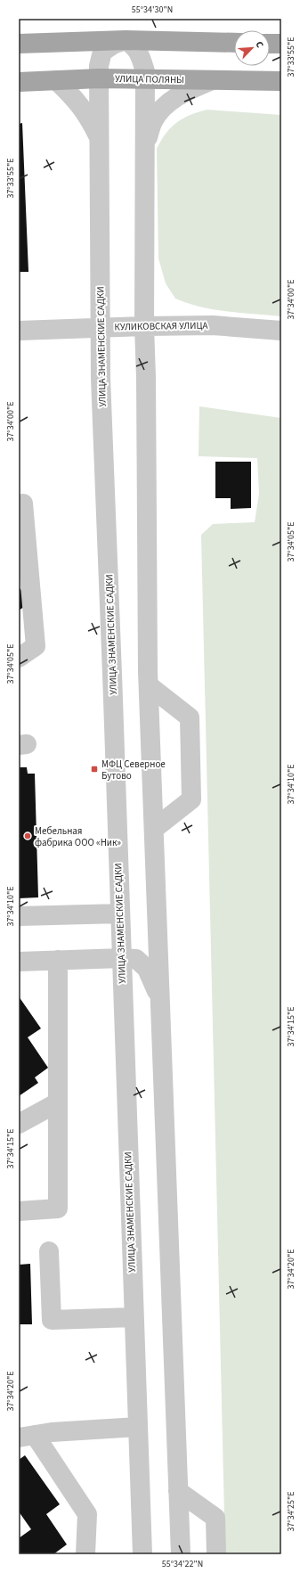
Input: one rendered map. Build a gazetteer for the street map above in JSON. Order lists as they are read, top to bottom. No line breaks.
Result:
{"streets":{"main road":["УЛИЦА ПОЛЯНЫ"],"street":["КУЛИКОВСКАЯ УЛИЦА","УЛИЦА ЗНАМЕНСКИЕ САДКИ"]},"crossings":[["УЛИЦА ПОЛЯНЫ","УЛИЦА ЗНАМЕНСКИЕ САДКИ"],["КУЛИКОВСКАЯ УЛИЦА","УЛИЦА ЗНАМЕНСКИЕ САДКИ"]],"places":{"transit":["МФЦ Северное Бутово"],"other":["Мебельная фабрика ООО «Ник»"]},"north":"top right","coordinates":["55°34'30\"N","37°33'55\"E","37°34'00\"E","37°34'05\"E","37°34'10\"E","37°34'15\"E","37°34'20\"E","37°34'25\"E","55°34'22\"N"]}
